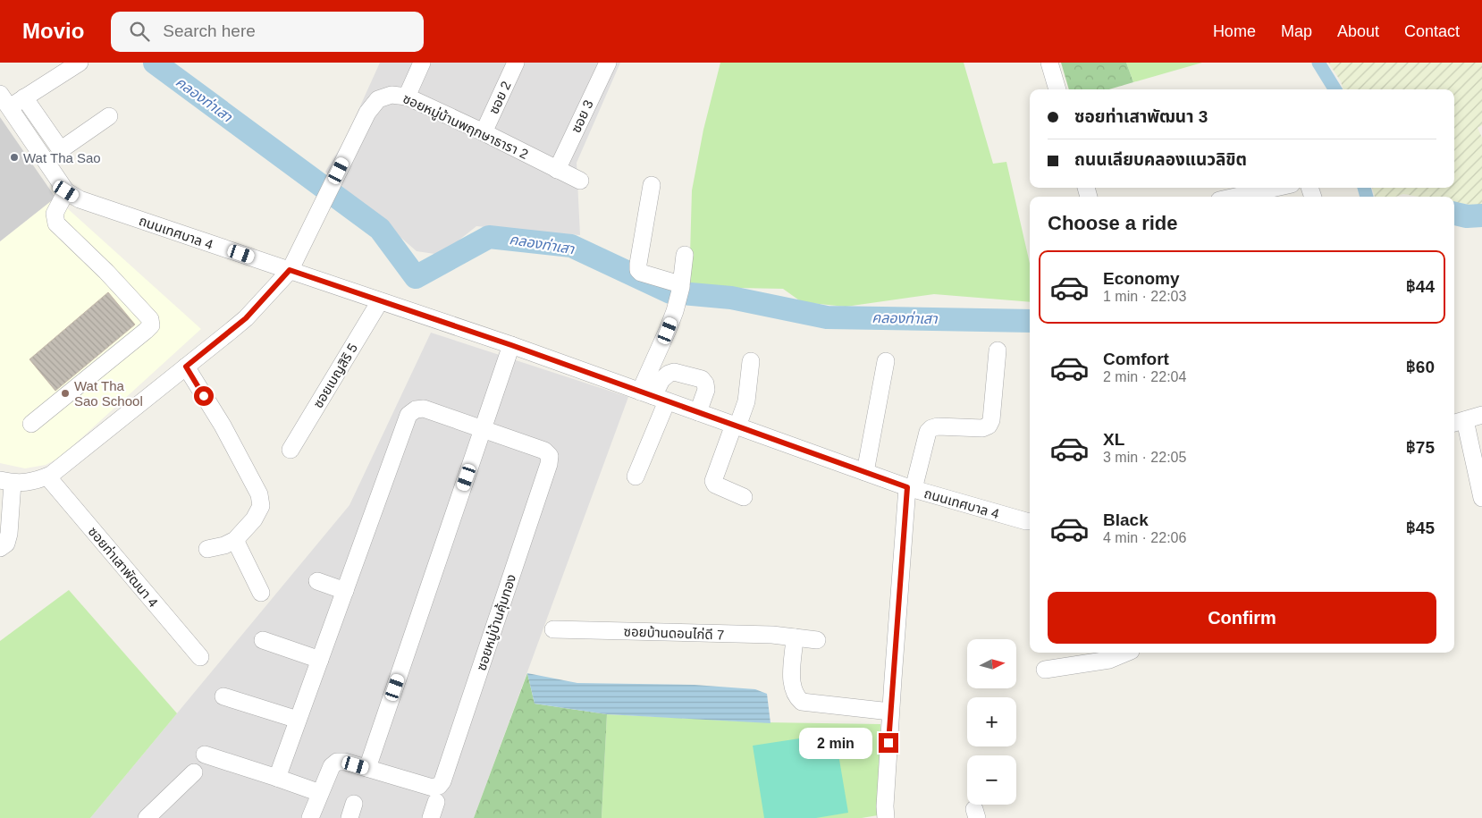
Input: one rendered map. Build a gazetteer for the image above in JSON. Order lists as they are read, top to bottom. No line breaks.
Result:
{"streets":{"street":["ซอย 2","ซอย 3","ซอยหมู่บ้านพฤกษาธารา 2","ถนนเทศบาล 4","ซอยเบญสิริ 5","ซอยท่าเสาพัฒนา 4","ซอยหมู่บ้านคุ้มทอง","ซอยบ้านดอนไก่ดี 7"]},"crossings":[["ซอย 2","ซอยหมู่บ้านพฤกษาธารา 2"],["ซอย 3","ซอยหมู่บ้านพฤกษาธารา 2"],["ซอยหมู่บ้านพฤกษาธารา 2","ถนนเทศบาล 4"],["ซอยหมู่บ้านพฤกษาธารา 2","ซอยท่าเสาพัฒนา 4"],["ถนนเทศบาล 4","ซอยเบญสิริ 5"]],"water":["คลองท่าเสา"],"places":["Wat Tha Sao","Wat Tha Sao School"],"north":"right","page":{"header":"Movio","search":"Search here","nav":["Home","Map","About","Contact"],"banner":["ซอยท่าเสาพัฒนา 3","ถนนเลียบคลองแนวลิขิต"],"heading":"Choose a ride","list":[{"name":"Economy","note":"1 min · 22:03","value":"฿44"},{"name":"Comfort","note":"2 min · 22:04","value":"฿60"},{"name":"XL","note":"3 min · 22:05","value":"฿75"},{"name":"Black","note":"4 min · 22:06","value":"฿45"}],"buttons":"Confirm","map_buttons":["+","−"],"bubble":"2 min"}}
